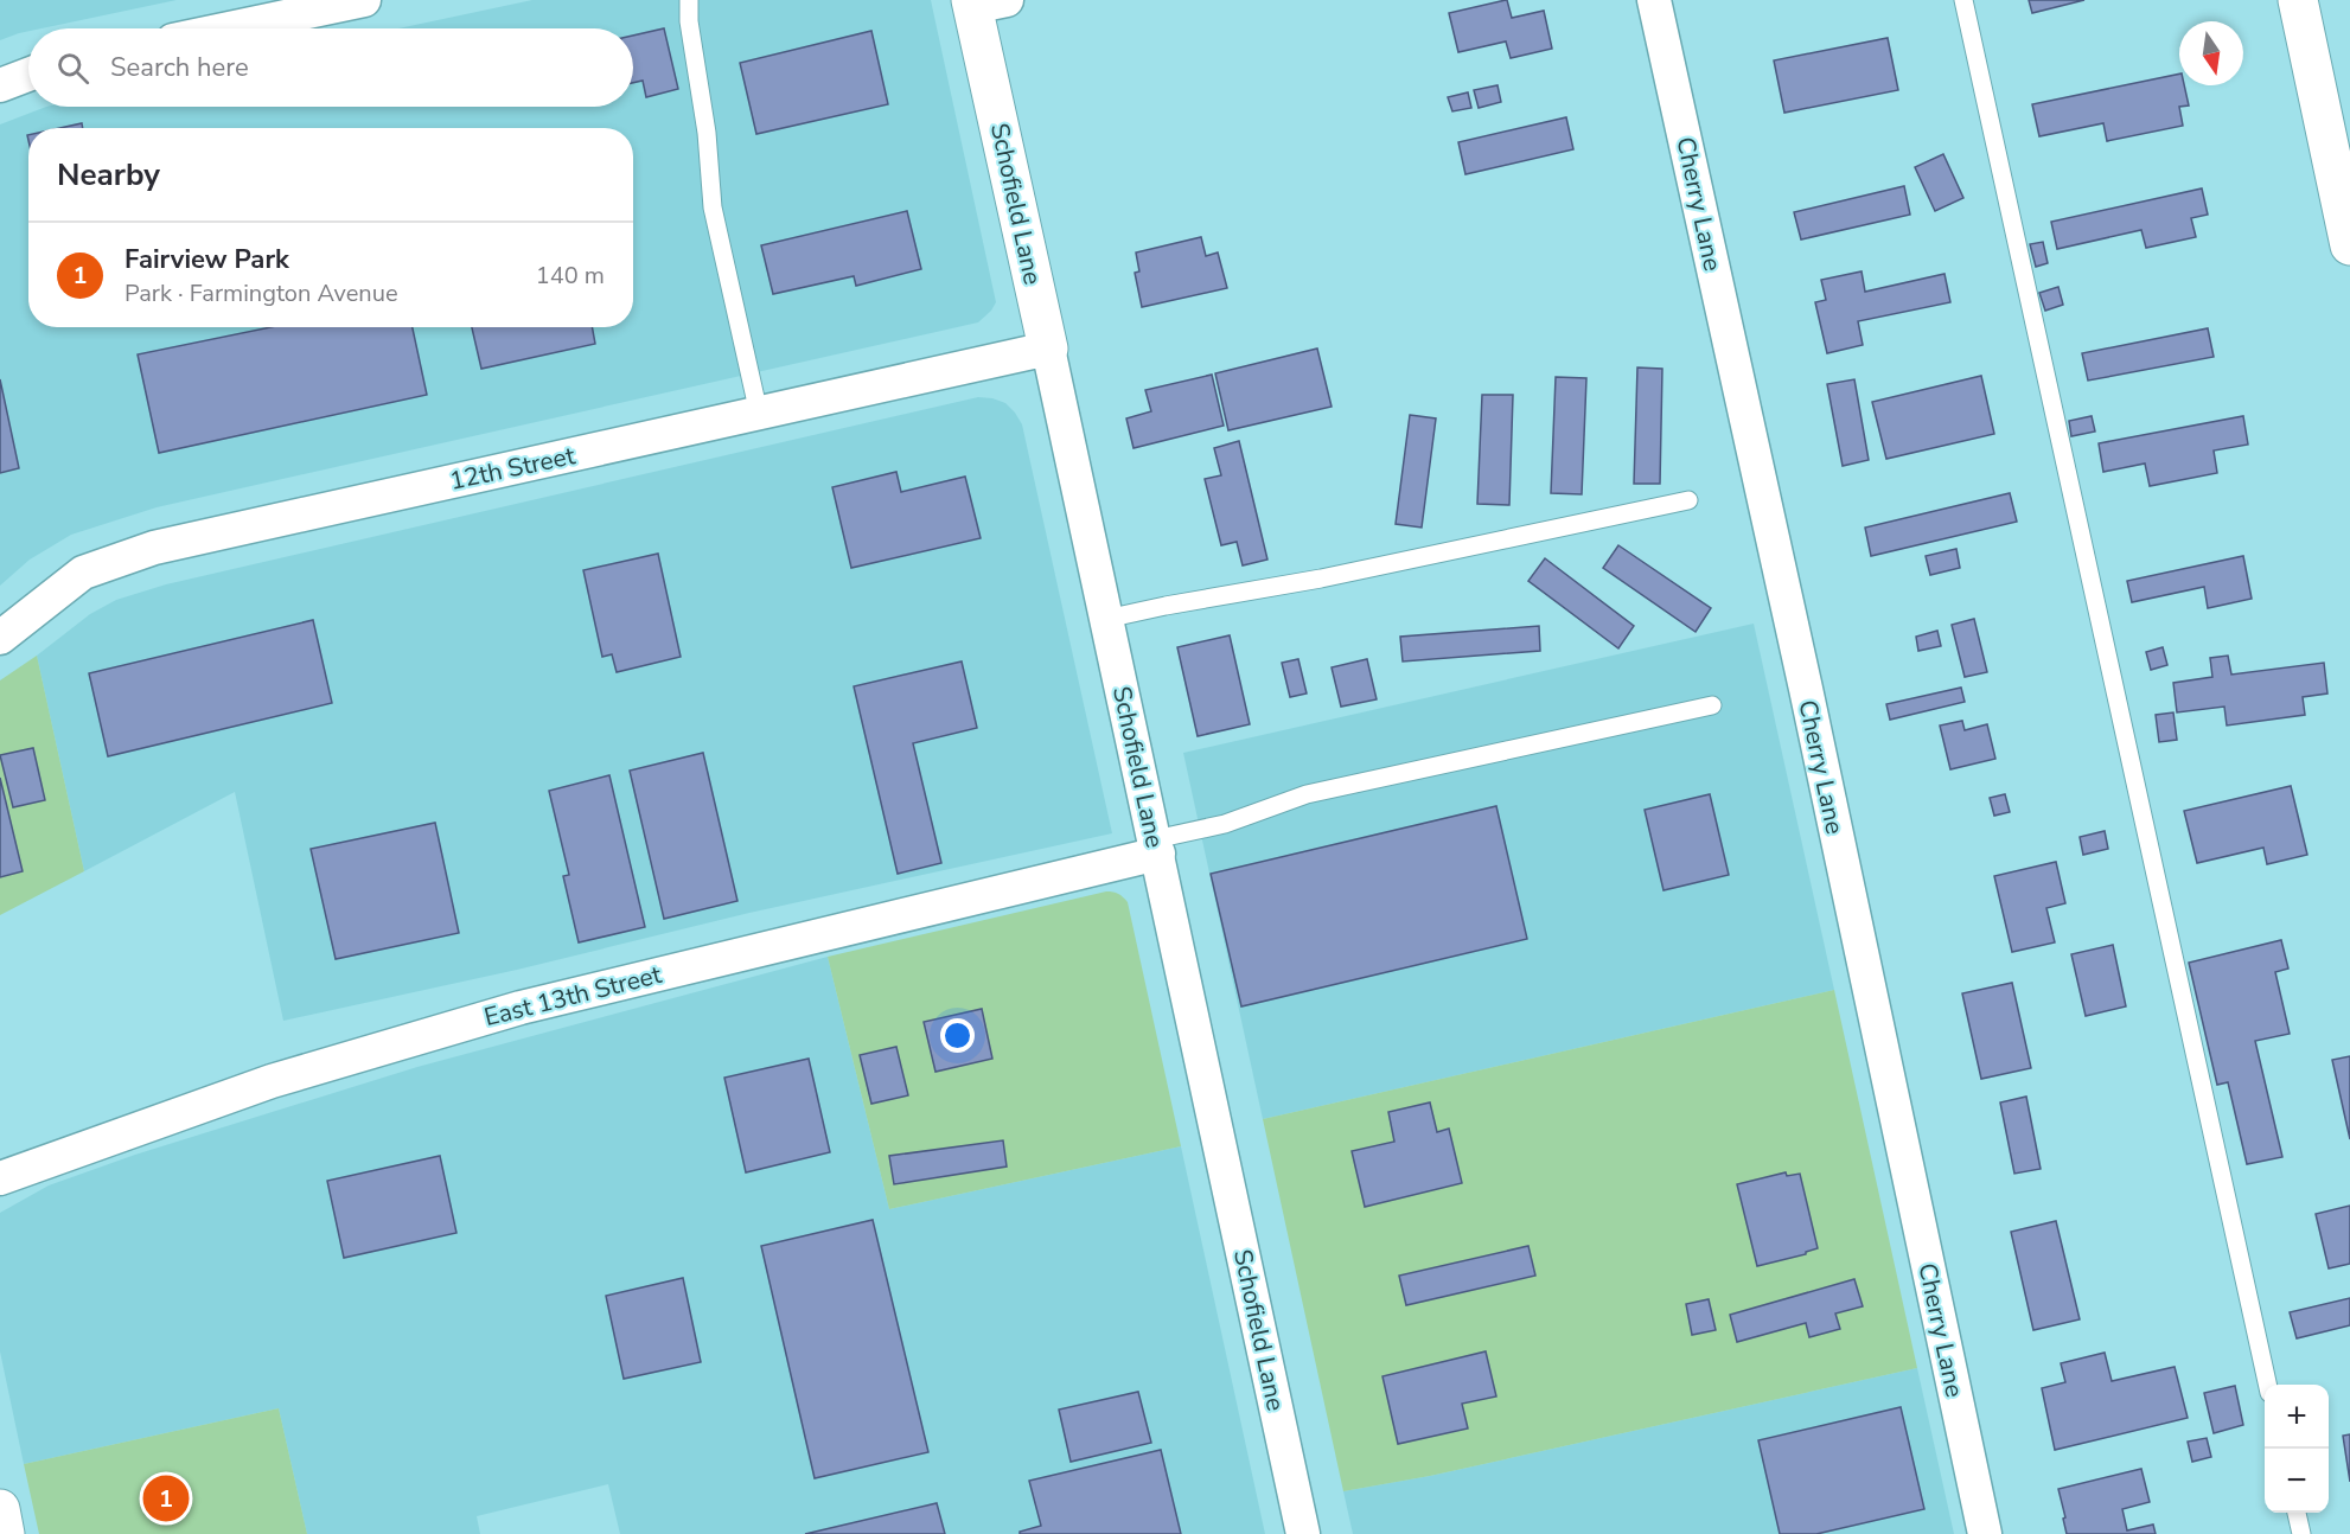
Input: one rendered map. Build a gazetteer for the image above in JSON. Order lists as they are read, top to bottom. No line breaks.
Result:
{"streets":{"street":["Schofield Lane","Cherry Lane","12th Street","East 13th Street"]},"crossings":[["Schofield Lane","12th Street"],["Schofield Lane","East 13th Street"]],"north":"bottom","page":{"search":"Search here","heading":"Nearby","list":[{"mark":"1","name":"Fairview Park","note":"Park · Farmington Avenue","value":"140 m"}],"map_buttons":["+","−"],"pins":"1"}}
